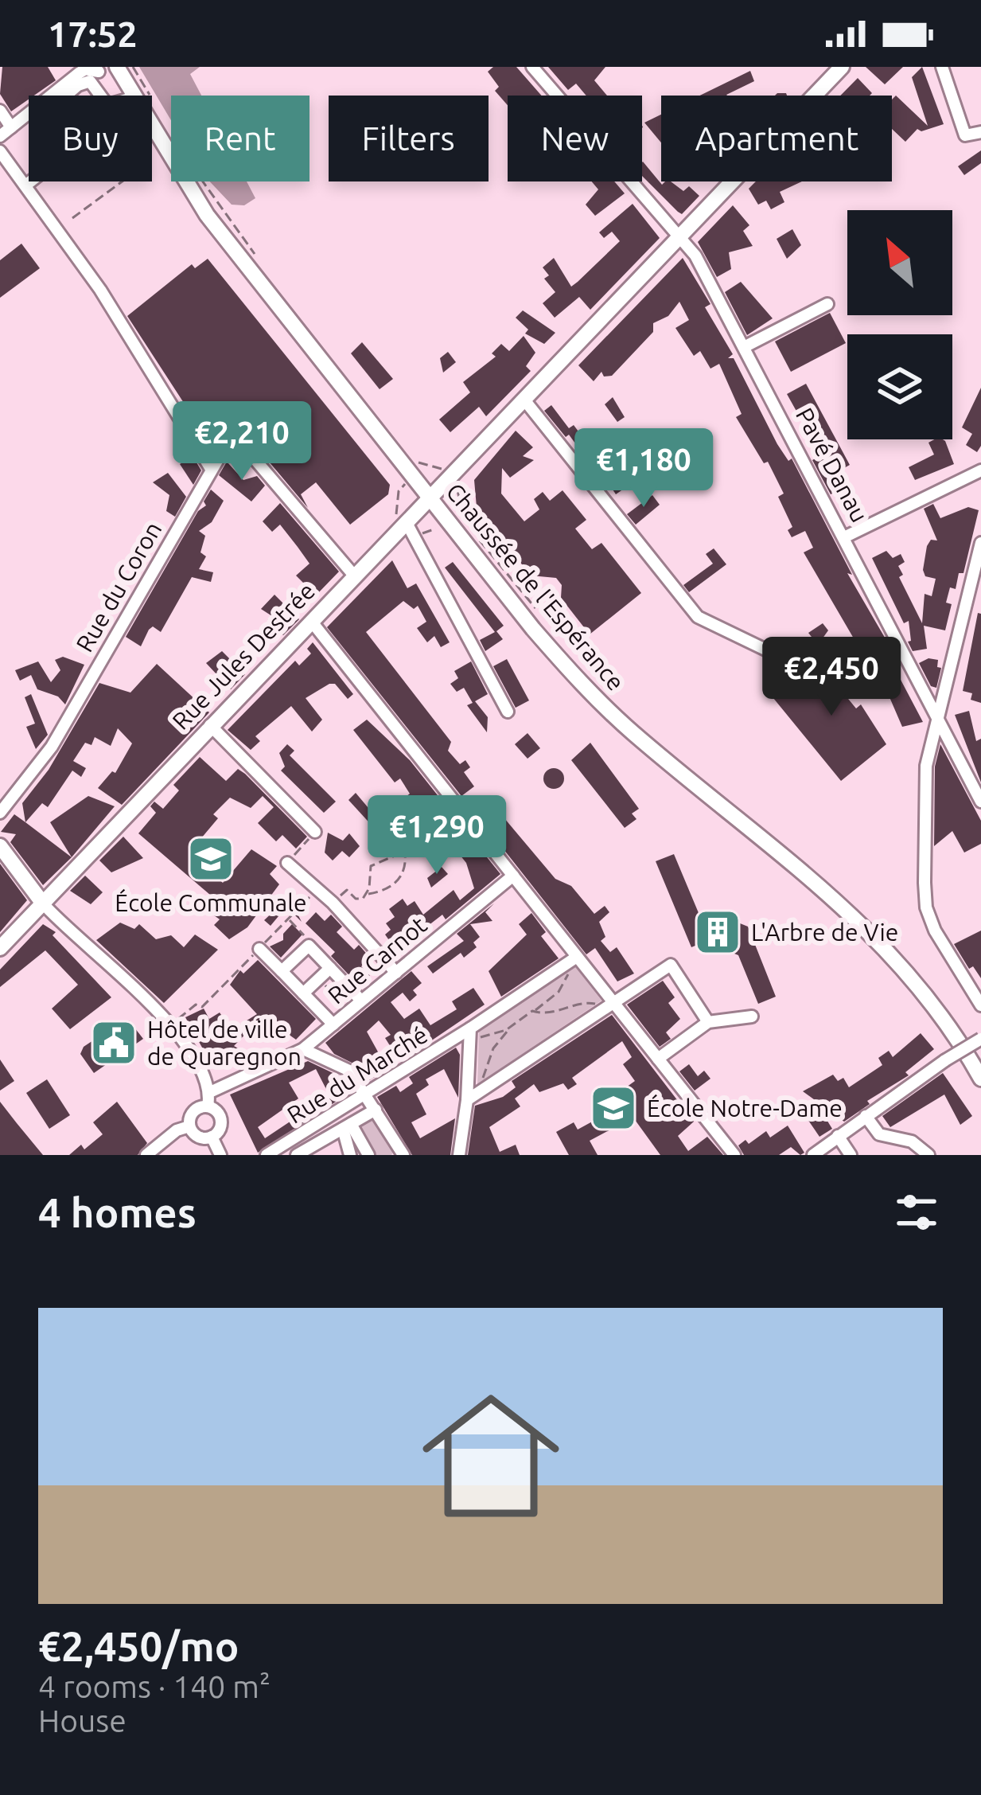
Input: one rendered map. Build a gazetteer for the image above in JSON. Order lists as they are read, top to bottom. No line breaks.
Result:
{"streets":{"main road":["Chaussée de l'Espérance","Rue Jules Destrée"],"street":["Pavé Danau","Rue du Coron","Rue Carnot","Rue du Marché"]},"crossings":[["Pavé Danau","Rue Jules Destrée"],["Rue du Coron","Rue Jules Destrée"],["Chaussée de l'Espérance","Rue Jules Destrée"]],"places":{"school or university":["École Communale","École Notre-Dame"],"building":["L'Arbre de Vie"],"public building":["Hôtel de ville de Quaregnon"]},"north":"top left","page":{"status":"17:52","chip":["Buy","Rent","Filters","New","Apartment"],"price":["€2,210","€1,180","€2,450","€1,290"],"heading":"4 homes","list":[{"name":"€2,450/mo","note":"4 rooms · 140 m² · House"}]}}
